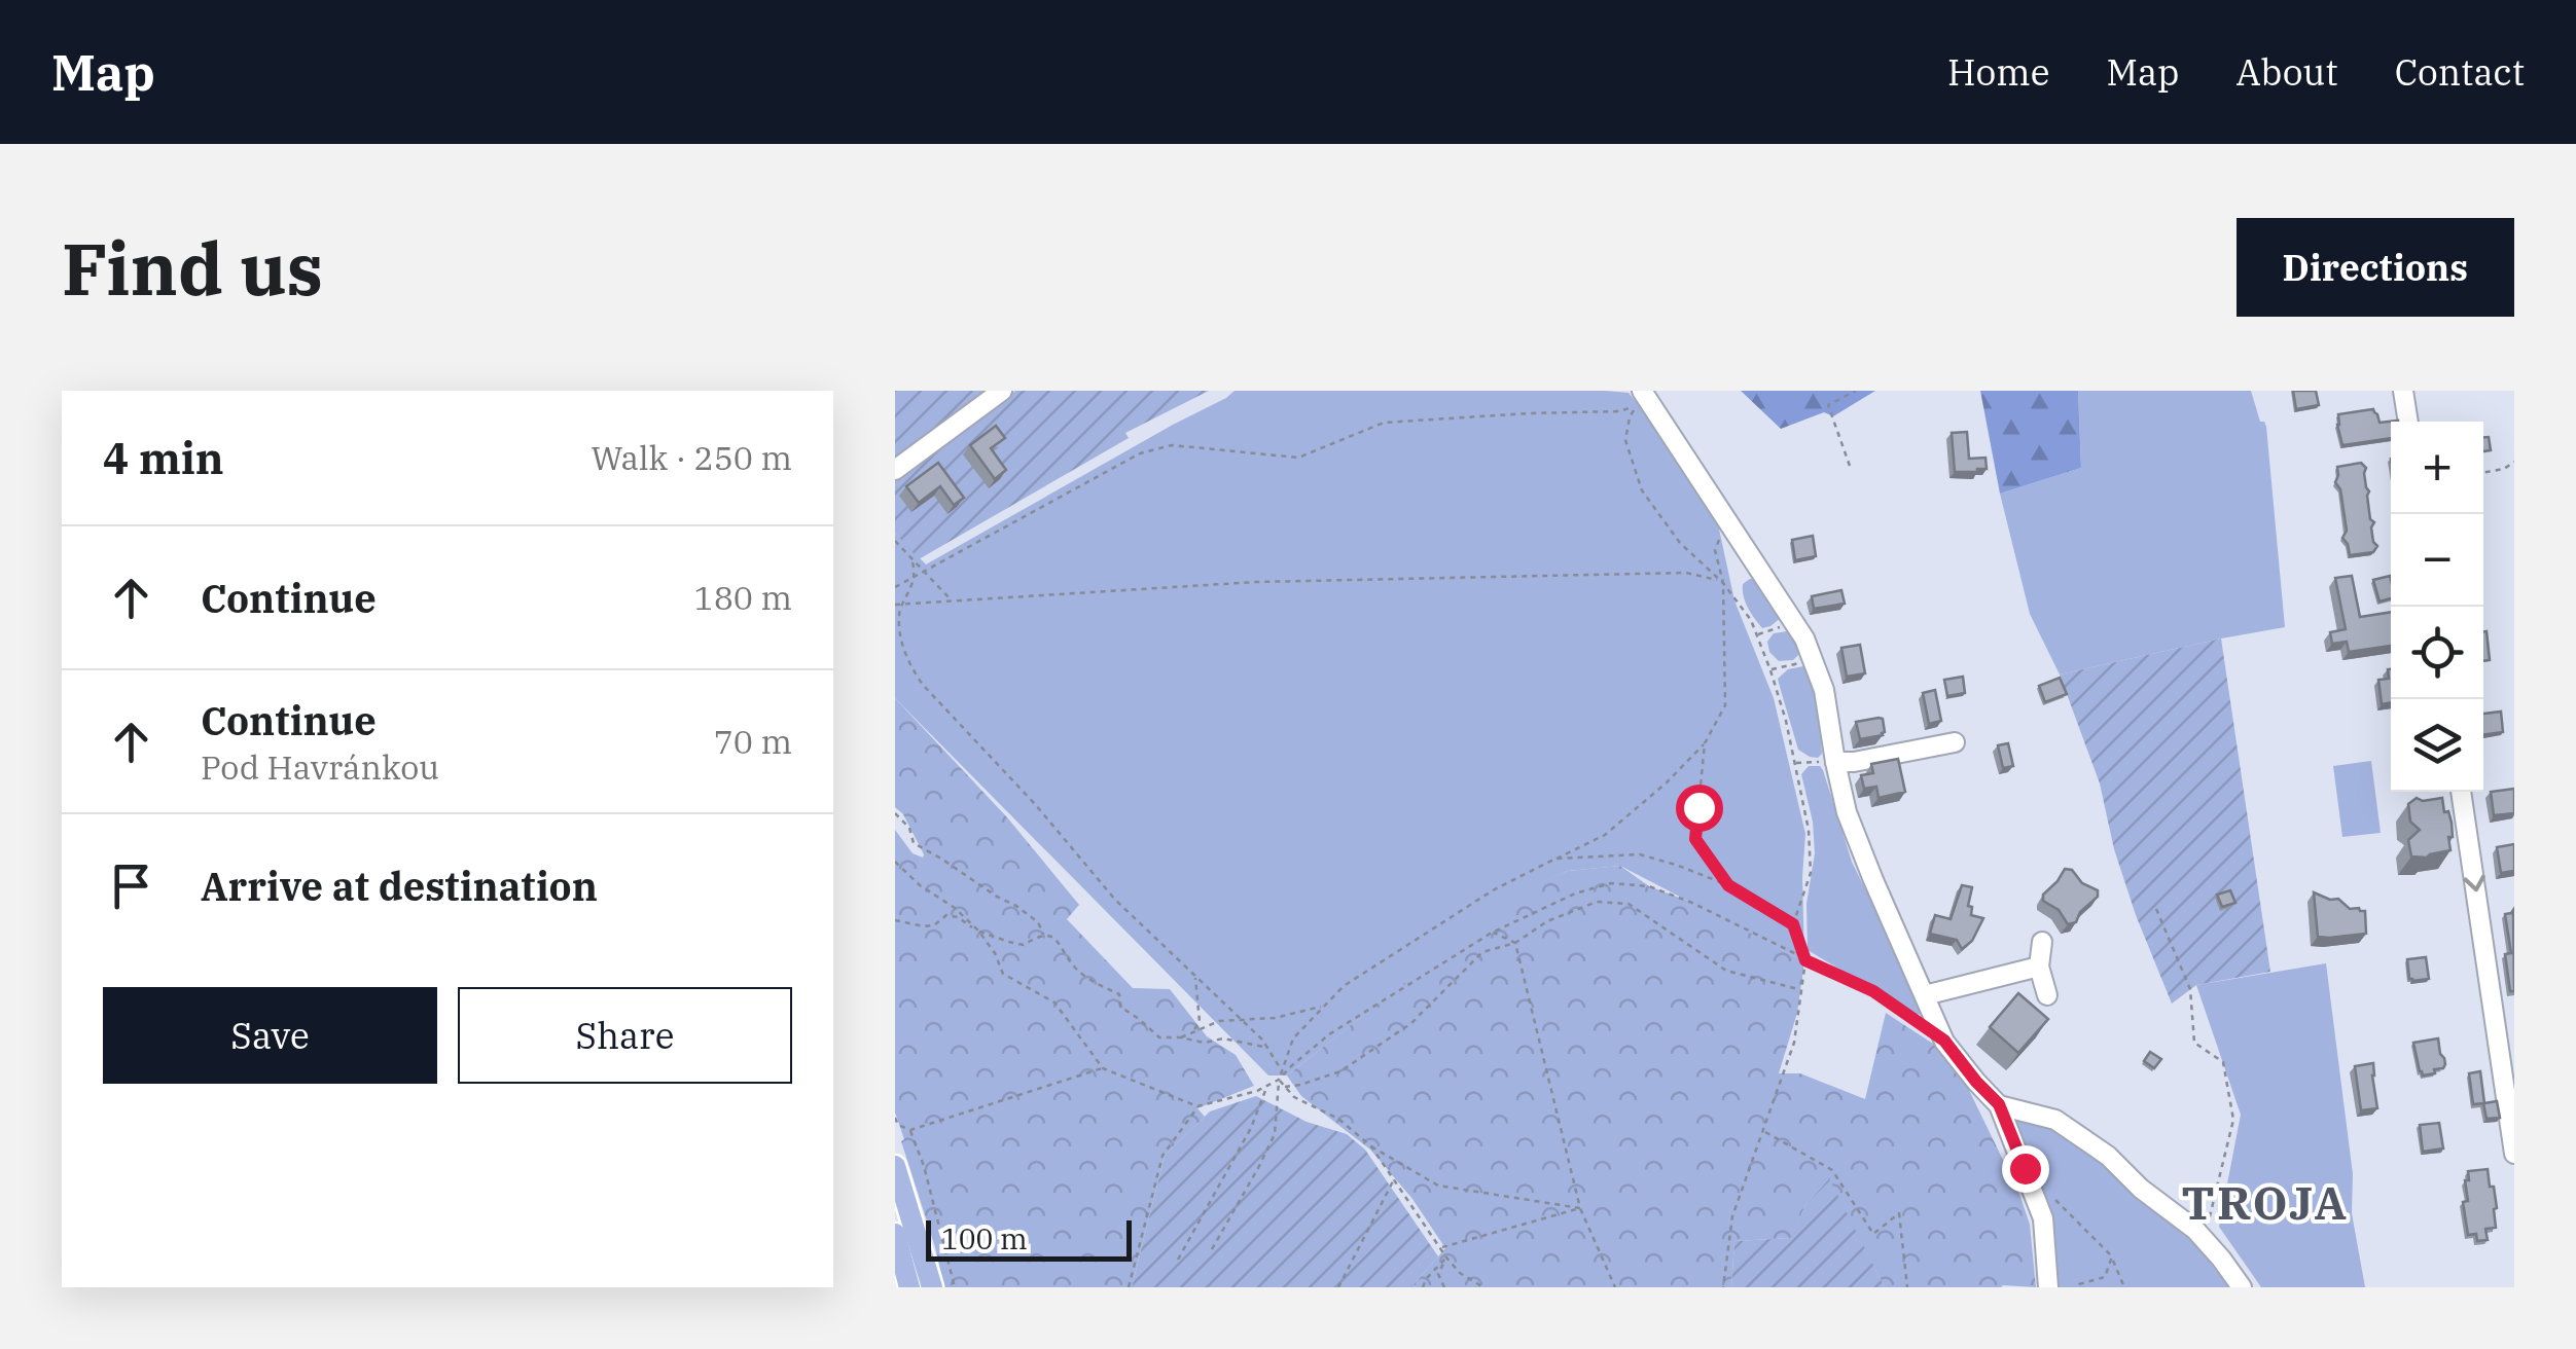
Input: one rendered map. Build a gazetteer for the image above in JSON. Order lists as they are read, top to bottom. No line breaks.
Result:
{"districts":["TROJA"],"scale_bar":"100 m","page":{"header":"Map","nav":["Home","Map","About","Contact"],"buttons":["Directions",["Save","Share"]],"title":"Find us","heading":["4 min","Walk · 250 m"],"map_buttons":["+","−"],"list":[["Continue","180 m"],["Continue","Pod Havránkou","70 m"],"Arrive at destination"],"scale":"100 m"}}
